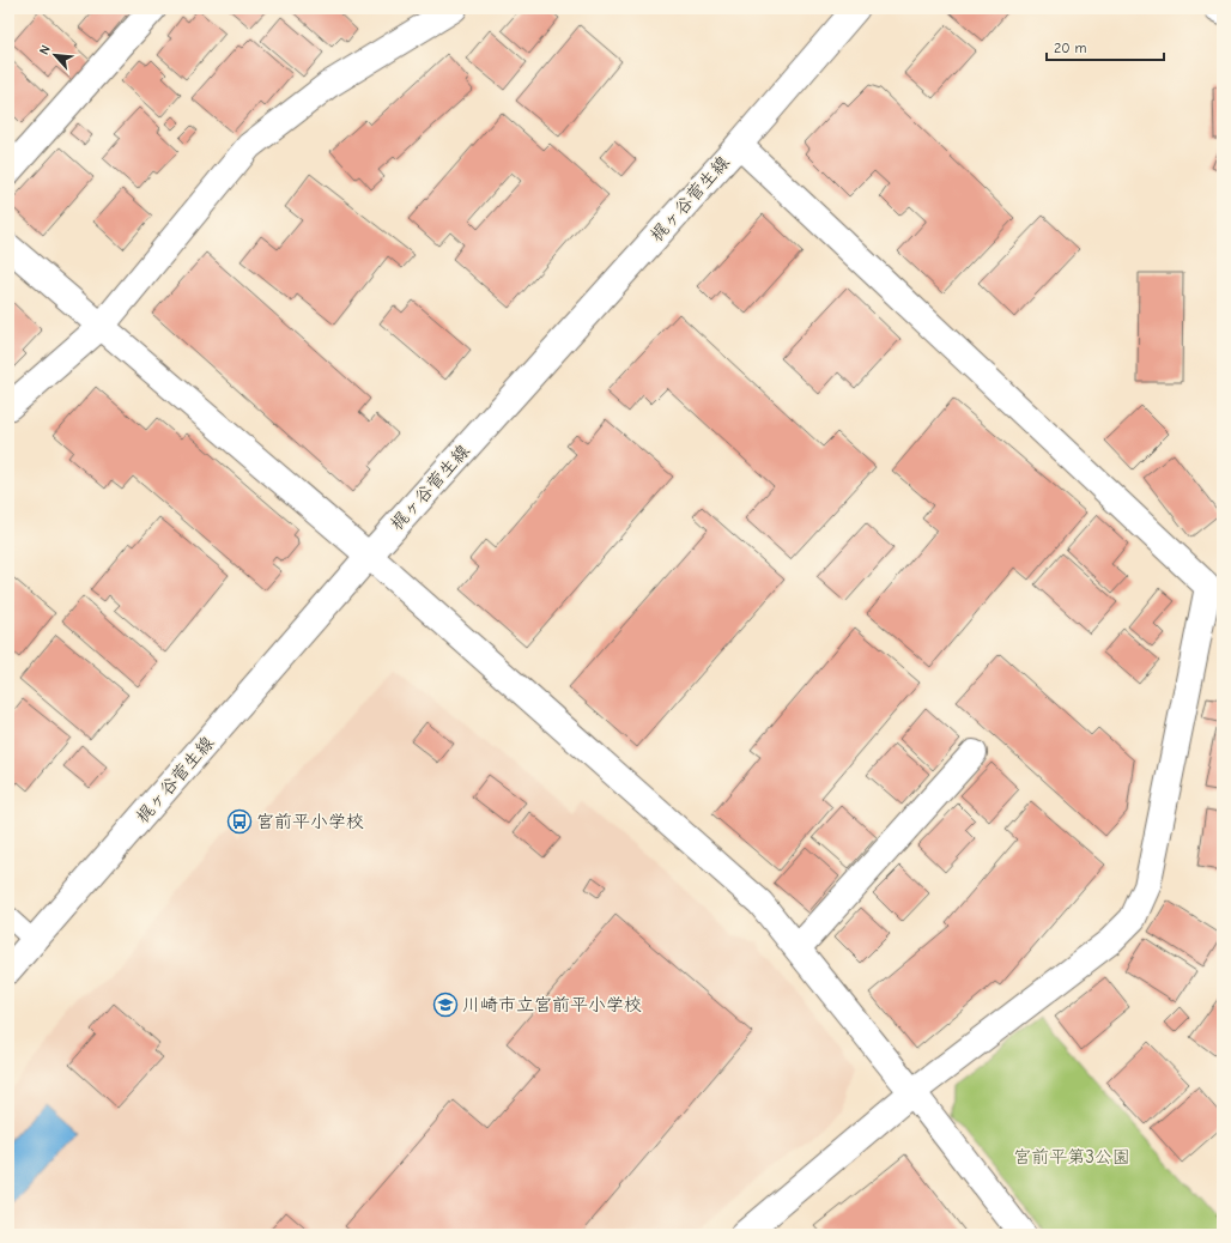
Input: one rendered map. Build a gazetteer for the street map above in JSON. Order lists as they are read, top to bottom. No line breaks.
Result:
{"streets":{"street":["梶ヶ谷菅生線"]},"parks":["宮前平第3公園"],"places":{"bus stop":["宮前平小学校"],"school or university":["川崎市立宮前平小学校"]},"scale_bar":"20 m","north":"top left"}
